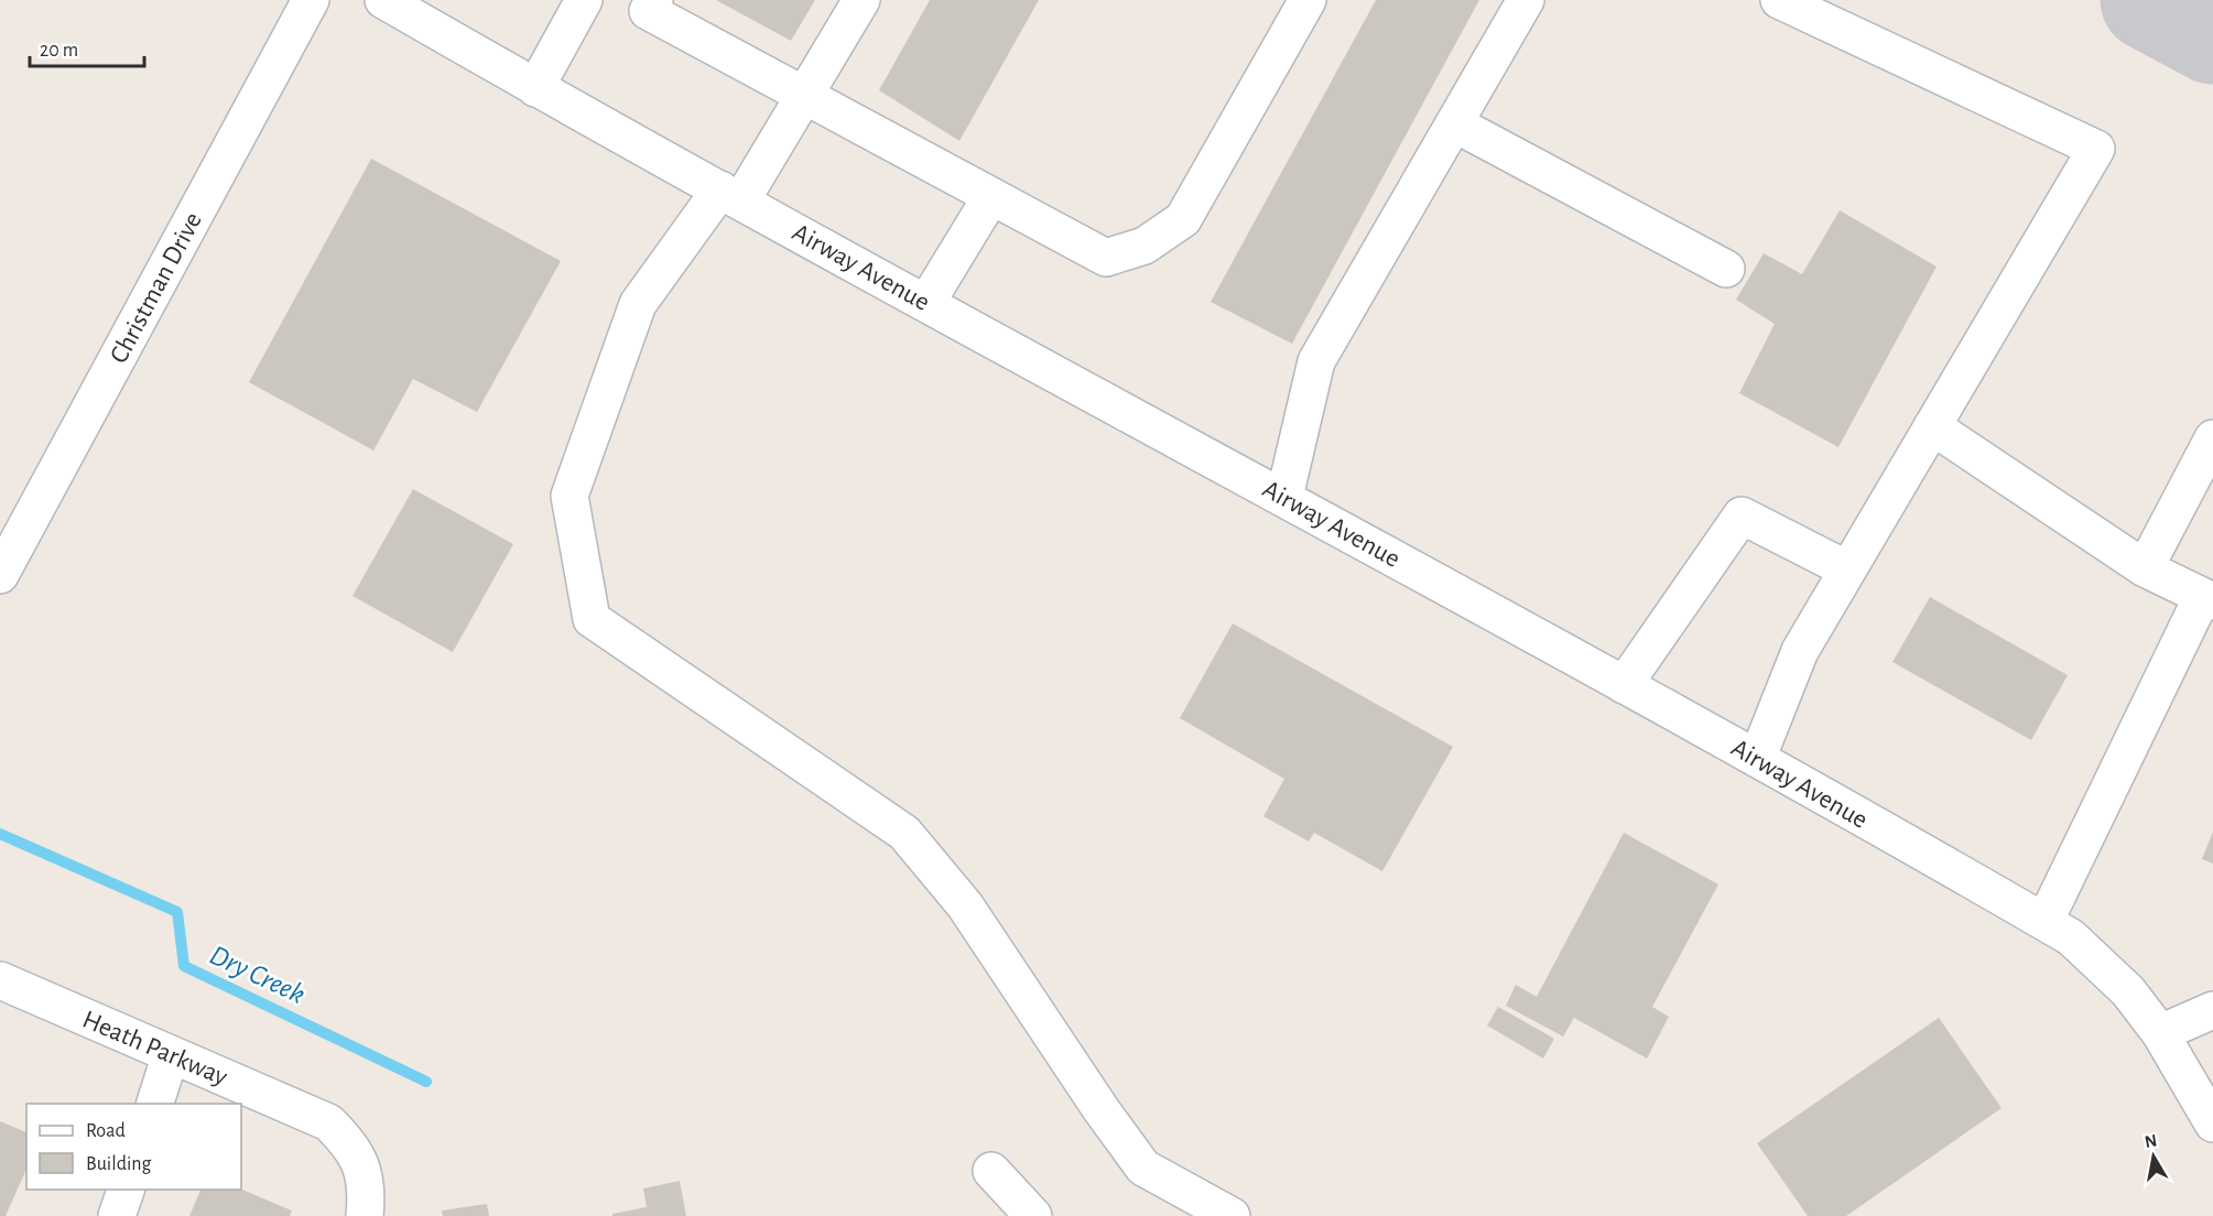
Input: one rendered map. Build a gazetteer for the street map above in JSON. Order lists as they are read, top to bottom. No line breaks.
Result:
{"streets":{"street":["Airway Avenue","Christman Drive","Heath Parkway"]},"water":["Dry Creek"],"legend":["Road","Building"],"scale_bar":"20 m","north":"top"}
